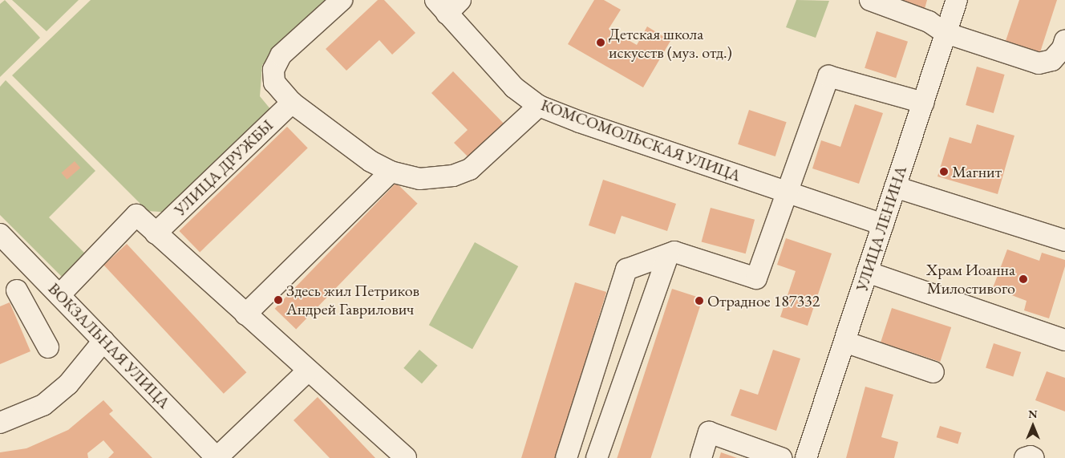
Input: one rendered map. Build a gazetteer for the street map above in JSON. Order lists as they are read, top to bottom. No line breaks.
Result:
{"streets":{"street":["КОМСОМОЛЬСКАЯ УЛИЦА","УЛИЦА ДРУЖБЫ","УЛИЦА ЛЕНИНА","ВОКЗАЛЬНАЯ УЛИЦА"]},"crossings":[["КОМСОМОЛЬСКАЯ УЛИЦА","УЛИЦА ЛЕНИНА"]],"places":["Детская школа искусств (муз. отд.)","Магнит","Храм Иоанна Милостивого","Здесь жил Петриков Андрей Гаврилович","Отрадное 187332"],"north":"top"}
